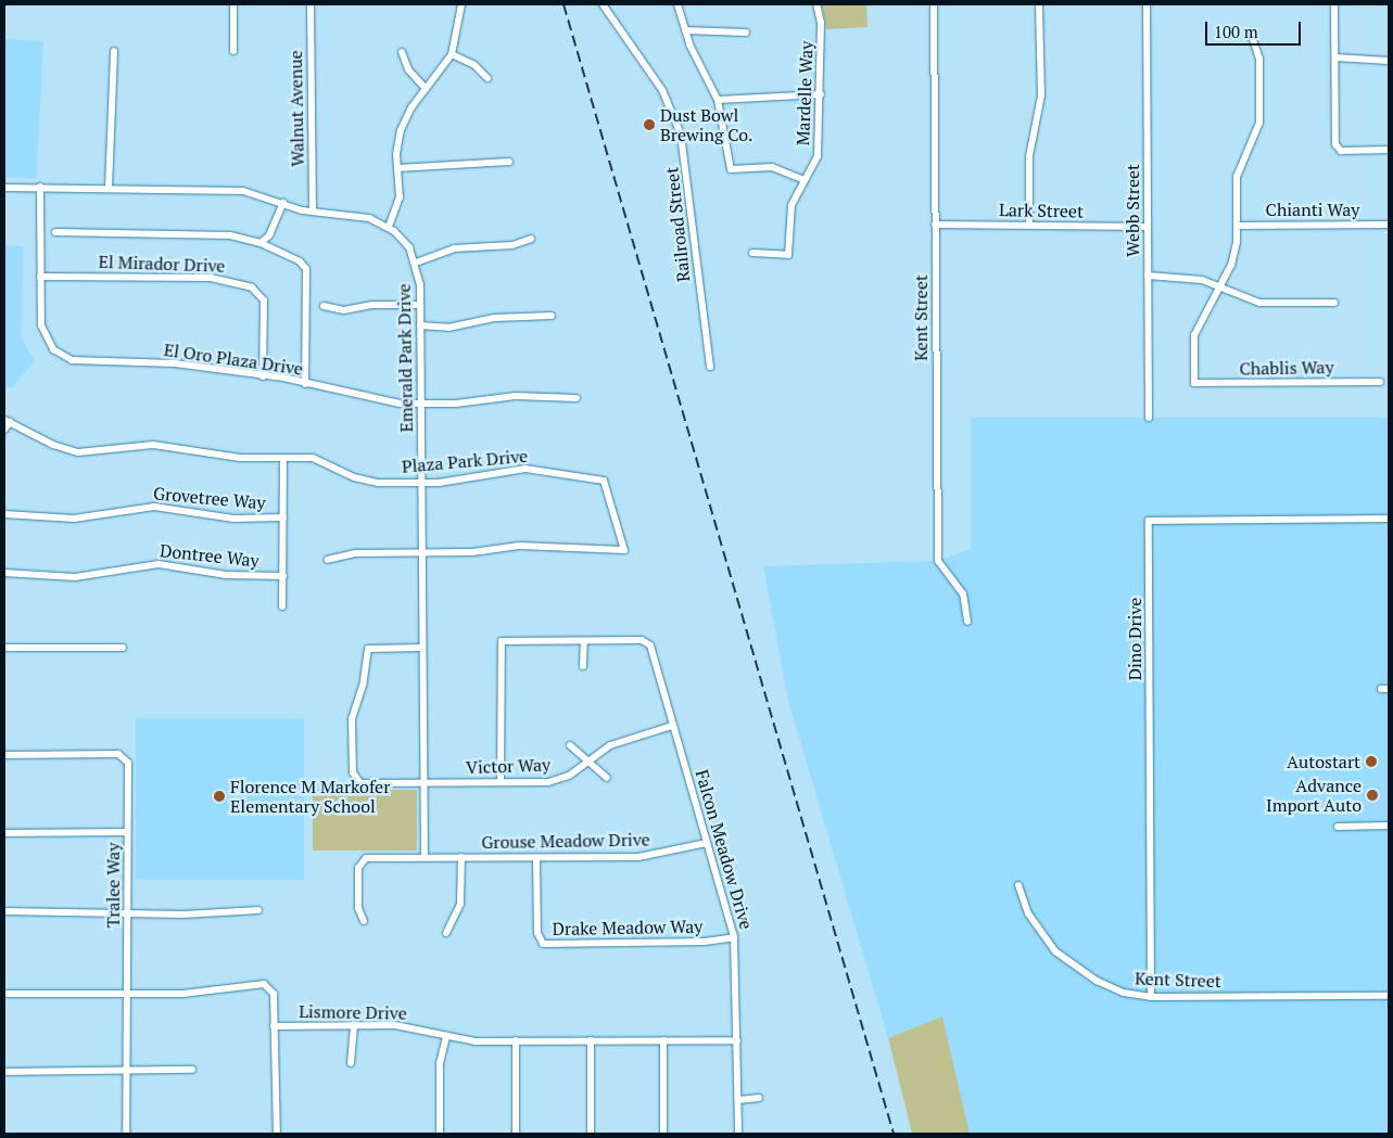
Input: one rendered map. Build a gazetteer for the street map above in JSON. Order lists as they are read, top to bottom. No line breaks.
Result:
{"streets":{"street":["Mardelle Way","Walnut Avenue","Chianti Way","Lark Street","Webb Street","Railroad Street","El Mirador Drive","Kent Street","Emerald Park Drive","El Oro Plaza Drive","Chablis Way","Plaza Park Drive","Grovetree Way","Dontree Way","Dino Drive","Victor Way","Grouse Meadow Drive","Falcon Meadow Drive","Tralee Way","Drake Meadow Way","Lismore Drive"]},"crossings":[["Walnut Avenue","Emerald Park Drive"],["Lark Street","Webb Street"],["Lark Street","Kent Street"],["El Mirador Drive","El Oro Plaza Drive"],["Kent Street","Dino Drive"],["Emerald Park Drive","El Oro Plaza Drive"],["Emerald Park Drive","Plaza Park Drive"],["Emerald Park Drive","Victor Way"],["Emerald Park Drive","Grouse Meadow Drive"],["Victor Way","Falcon Meadow Drive"],["Grouse Meadow Drive","Falcon Meadow Drive"],["Grouse Meadow Drive","Drake Meadow Way"],["Falcon Meadow Drive","Drake Meadow Way"],["Falcon Meadow Drive","Lismore Drive"],["Tralee Way","Lismore Drive"]],"places":["Dust Bowl Brewing Co.","Autostart","Advance Import Auto","Florence M Markofer Elementary School"],"scale_bar":"100 m"}
